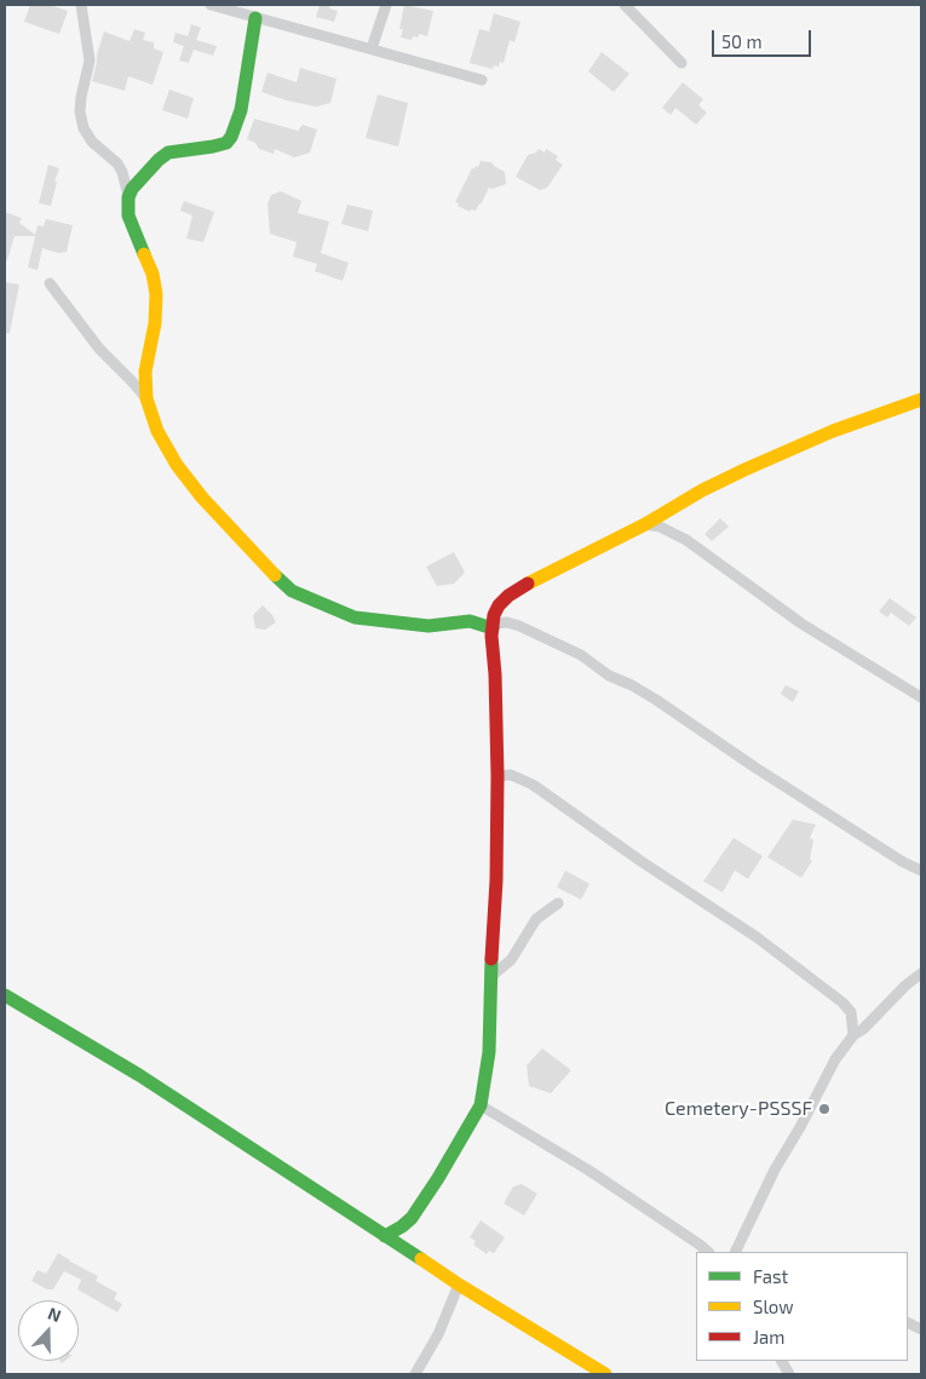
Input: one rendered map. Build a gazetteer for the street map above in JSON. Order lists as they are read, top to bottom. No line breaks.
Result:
{"places":["Cemetery-PSSSF"],"legend":["Fast","Slow","Jam"],"scale_bar":"50 m","north":"top"}
